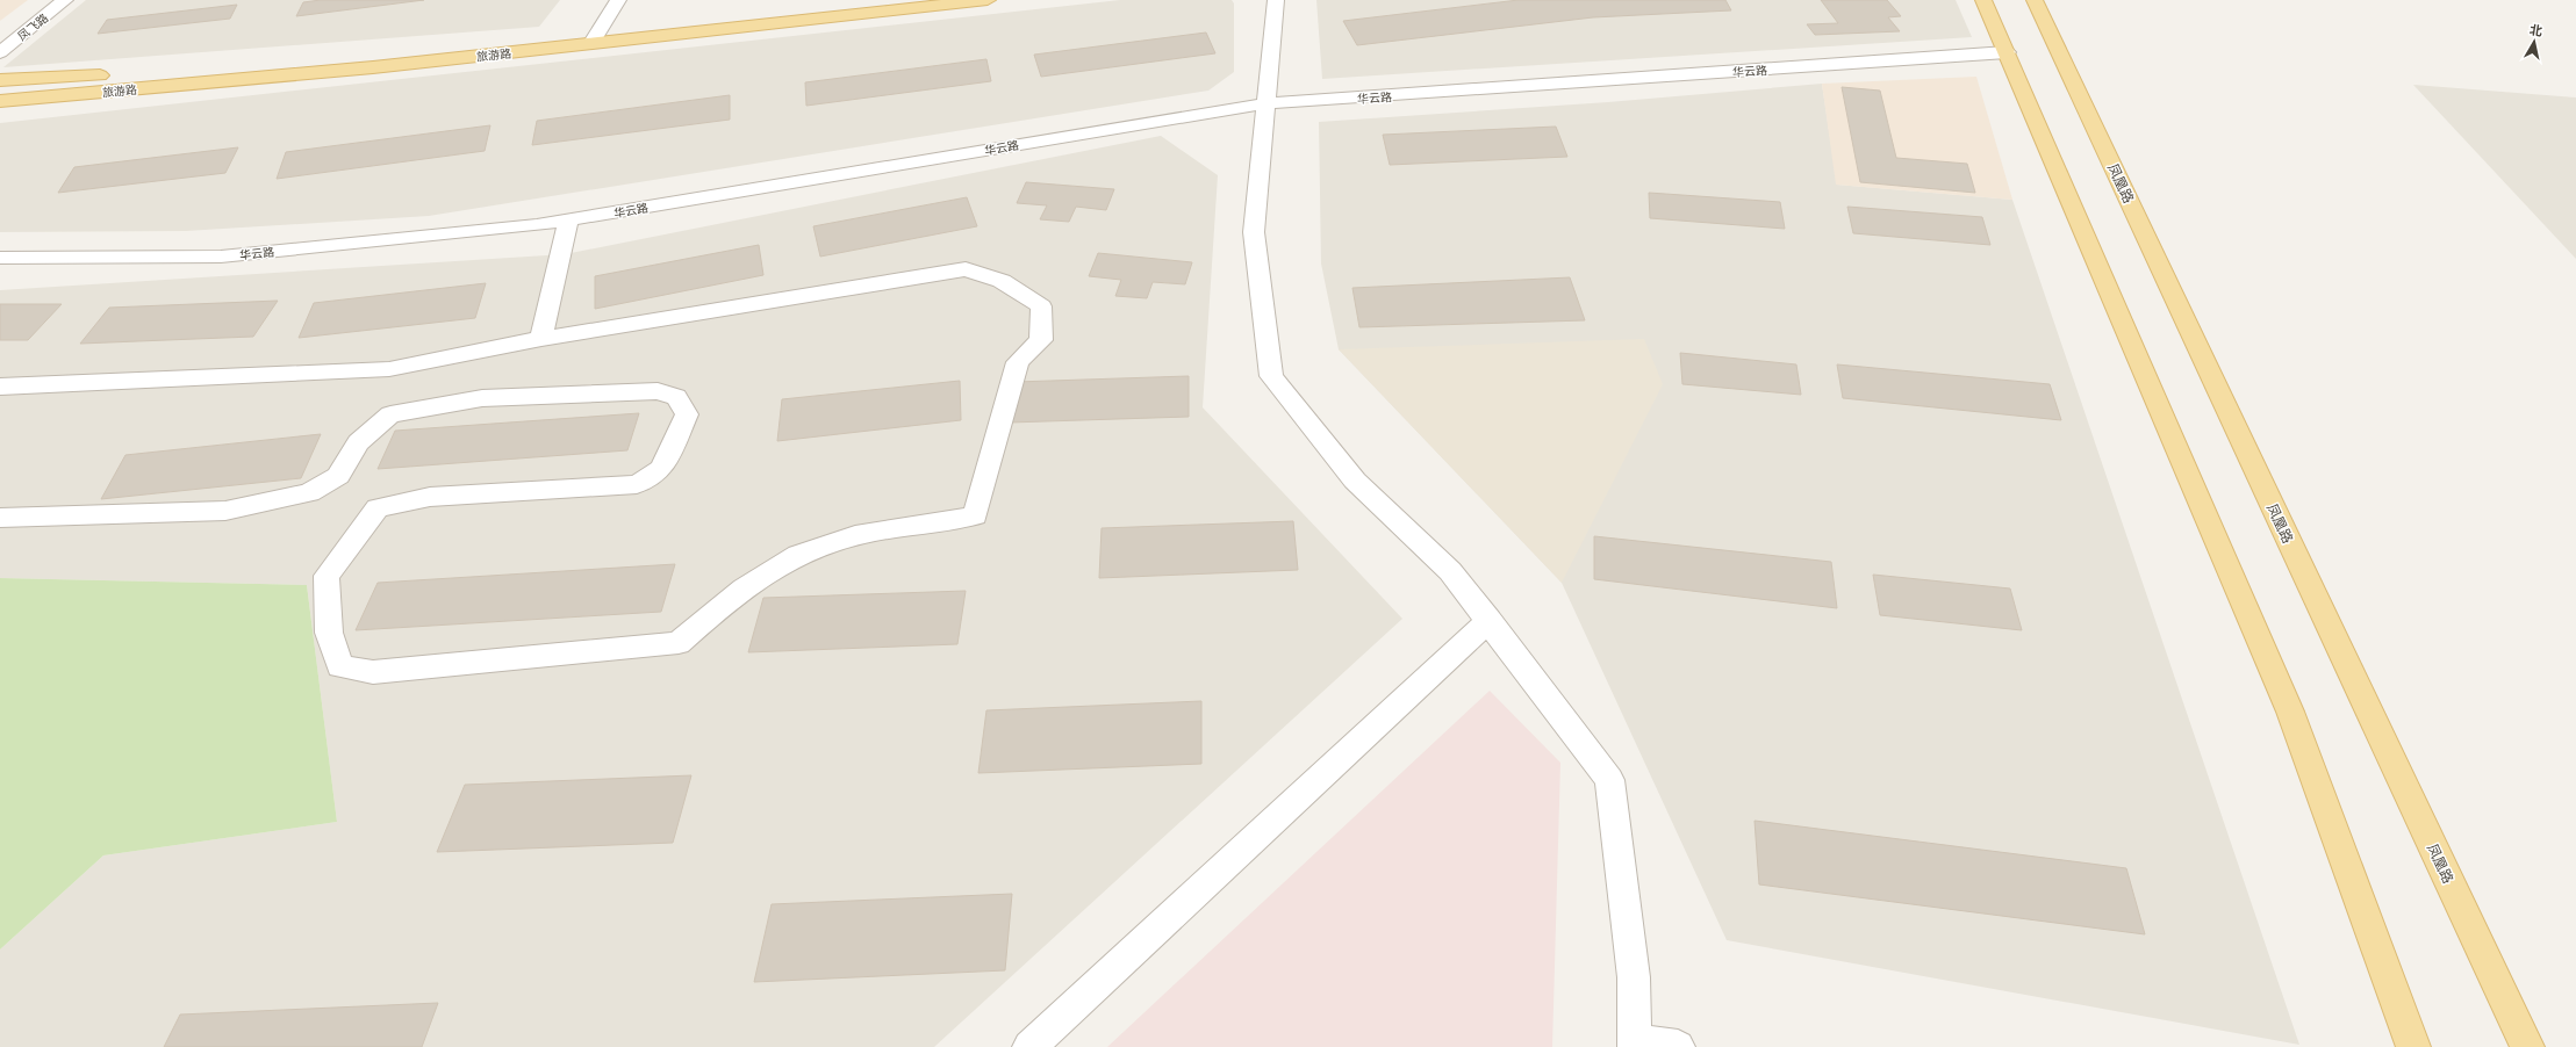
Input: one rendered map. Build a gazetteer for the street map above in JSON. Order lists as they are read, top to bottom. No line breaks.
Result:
{"streets":{"main road":["旅游路","凤凰路"],"street":["凤飞路","华云路"]},"north":"top"}
